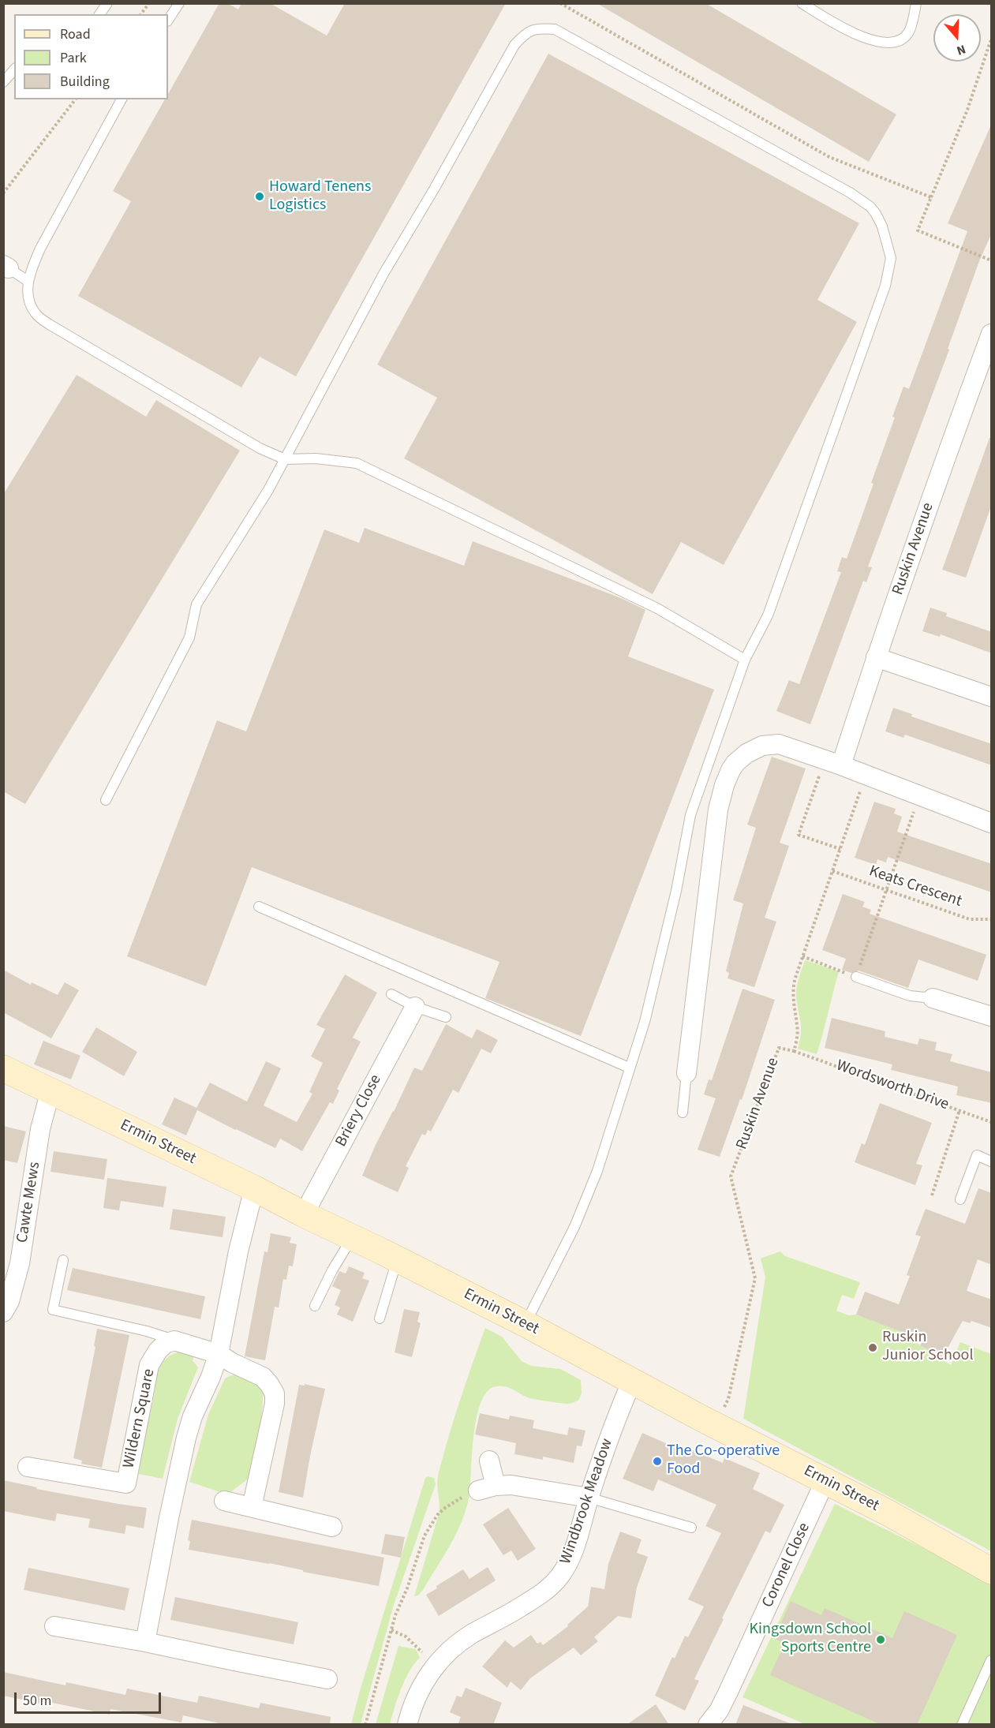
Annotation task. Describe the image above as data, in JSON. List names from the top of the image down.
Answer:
{
  "streets": {
    "main road": ["Ermin Street"],
    "street": [
      "Ruskin Avenue",
      "Briery Close",
      "Cawte Mews",
      "Wildern Square",
      "Windbrook Meadow",
      "Coronel Close"
    ],
    "path": ["Keats Crescent", "Wordsworth Drive"]
  },
  "crossings": [
    ["Ruskin Avenue", "Keats Crescent"],
    ["Ruskin Avenue", "Wordsworth Drive"],
    ["Ruskin Avenue", "Ermin Street"],
    ["Briery Close", "Ermin Street"],
    ["Ermin Street", "Cawte Mews"],
    ["Ermin Street", "Windbrook Meadow"],
    ["Ermin Street", "Coronel Close"]
  ],
  "places": [
    "Howard Tenens Logistics",
    "Ruskin Junior School",
    "The Co-operative Food",
    "Kingsdown School Sports Centre"
  ],
  "legend": ["Road", "Park", "Building"],
  "scale_bar": "50 m",
  "north": "bottom"
}
